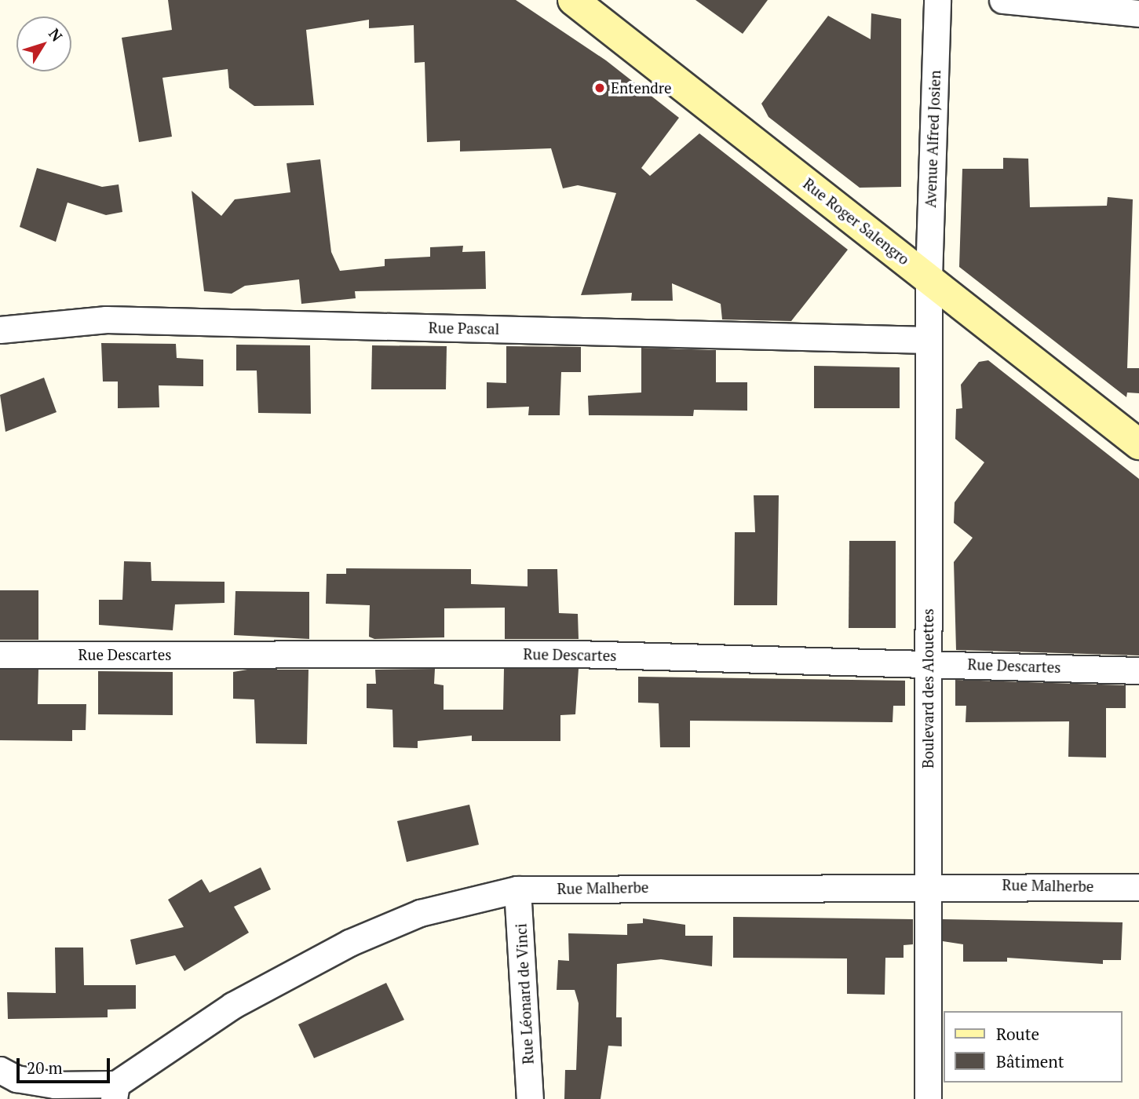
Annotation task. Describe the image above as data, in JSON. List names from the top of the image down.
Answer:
{
  "streets": {
    "street": [
      "Avenue Alfred Josien",
      "Rue Roger Salengro",
      "Rue Pascal",
      "Rue Descartes",
      "Boulevard des Alouettes",
      "Rue Malherbe",
      "Rue Léonard de Vinci"
    ]
  },
  "crossings": [
    ["Avenue Alfred Josien", "Rue Roger Salengro"],
    ["Avenue Alfred Josien", "Boulevard des Alouettes"],
    ["Rue Roger Salengro", "Boulevard des Alouettes"],
    ["Rue Pascal", "Boulevard des Alouettes"],
    ["Rue Descartes", "Boulevard des Alouettes"],
    ["Boulevard des Alouettes", "Rue Malherbe"],
    ["Rue Malherbe", "Rue Léonard de Vinci"]
  ],
  "places": ["Entendre"],
  "legend": ["Route", "Bâtiment"],
  "scale_bar": "20 m",
  "north": "top right"
}
